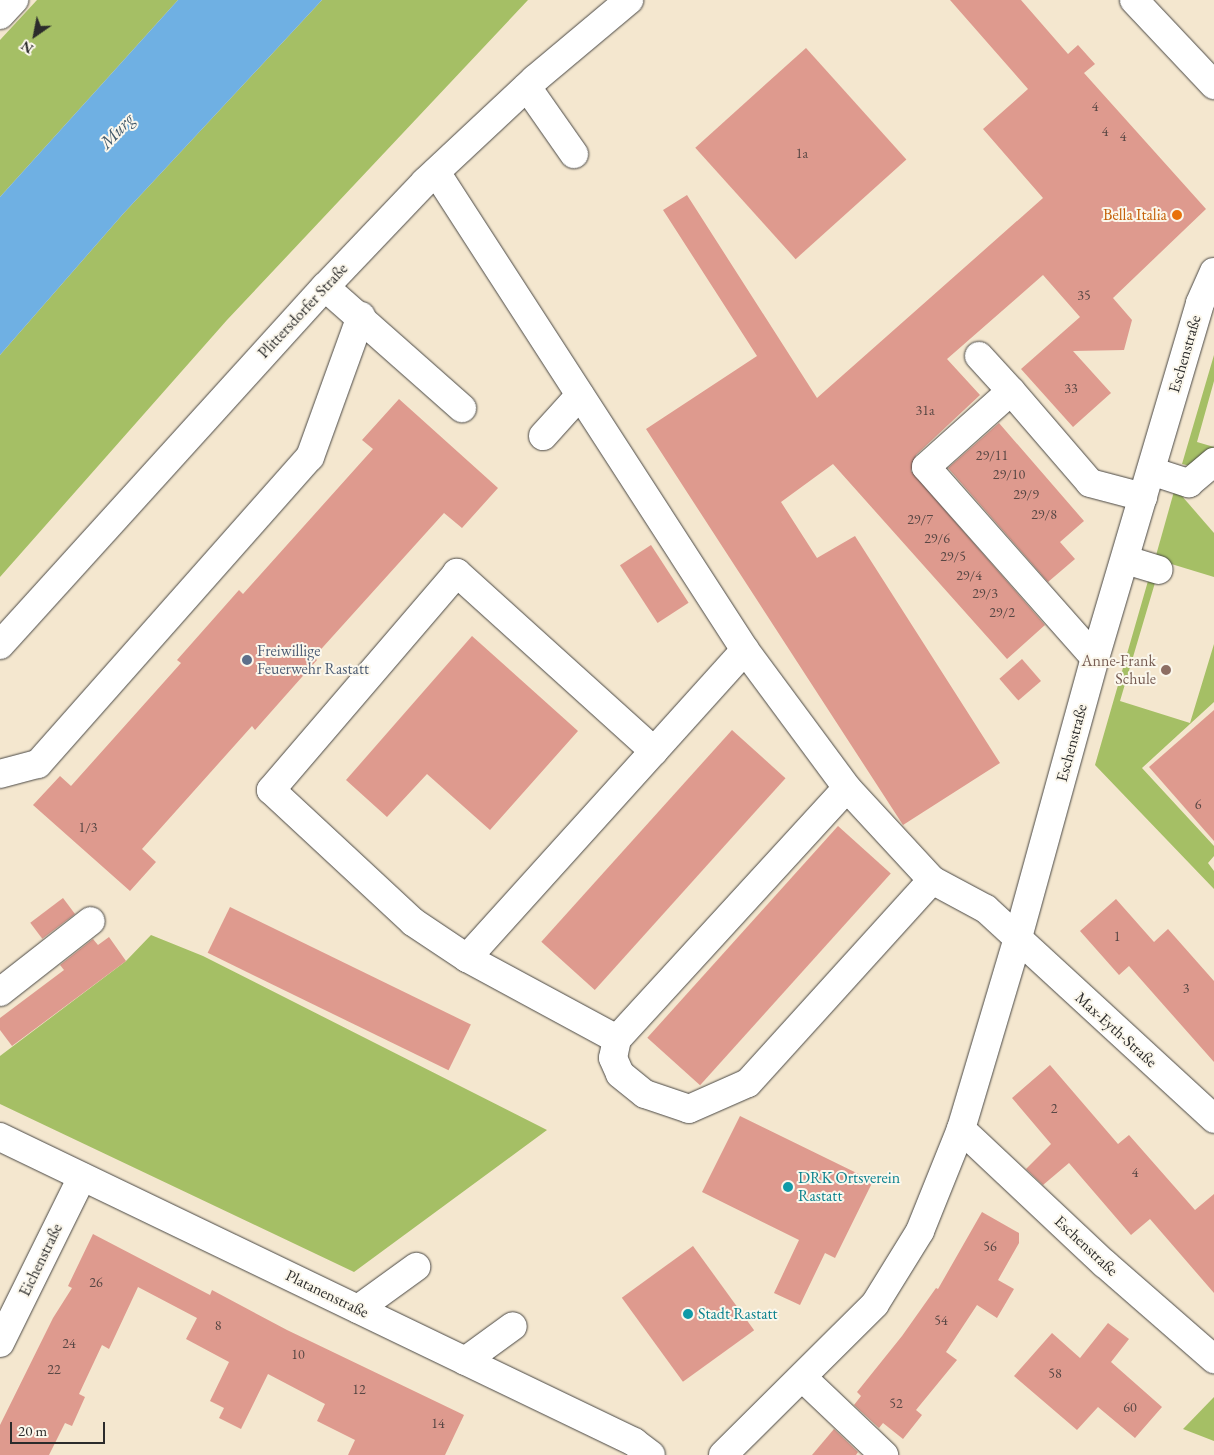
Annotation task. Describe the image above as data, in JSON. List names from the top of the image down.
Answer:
{
  "streets": {
    "street": [
      "Plittersdorfer Straße",
      "Eschenstraße",
      "Max-Eyth-Straße",
      "Eichenstraße",
      "Platanenstraße"
    ]
  },
  "crossings": [
    ["Plittersdorfer Straße", "Max-Eyth-Straße"],
    ["Eschenstraße", "Max-Eyth-Straße"],
    ["Eichenstraße", "Platanenstraße"]
  ],
  "water": ["Murg"],
  "places": [
    "Bella Italia",
    "Freiwillige Feuerwehr Rastatt",
    "Anne-Frank Schule",
    "DRK Ortsverein Rastatt",
    "Stadt Rastatt"
  ],
  "house_numbers": [
    "4",
    "4",
    "4",
    "1a",
    "35",
    "33",
    "31a",
    "29/11",
    "29/10",
    "29/9",
    "29/8",
    "29/7",
    "29/6",
    "29/5",
    "29/4",
    "29/3",
    "29/2",
    "6",
    "1/3",
    "1",
    "3",
    "2",
    "4",
    "56",
    "26",
    "54",
    "8",
    "24",
    "10",
    "22",
    "58",
    "12",
    "52",
    "60",
    "14"
  ],
  "scale_bar": "20 m",
  "north": "bottom left"
}
